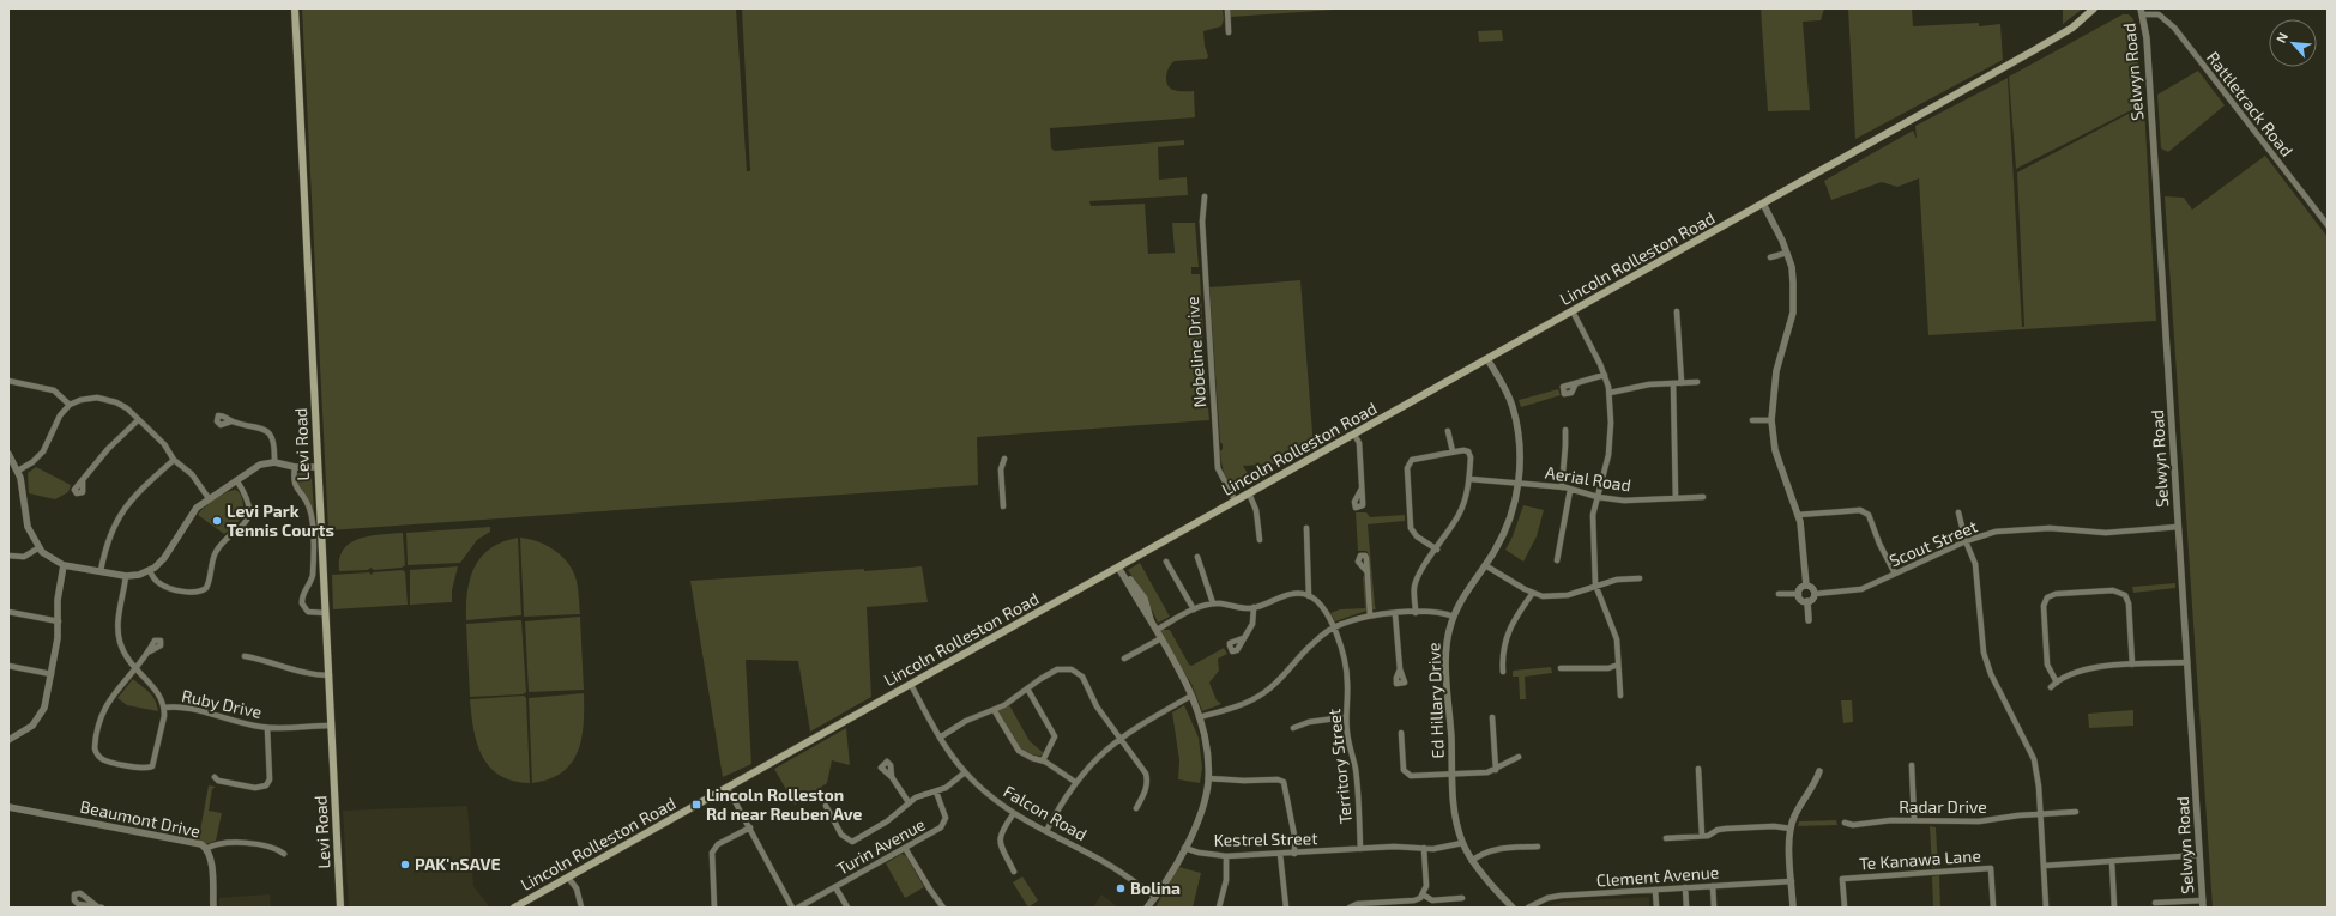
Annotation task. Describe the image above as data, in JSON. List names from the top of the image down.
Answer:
{
  "streets": {
    "main road": ["Lincoln Rolleston Road", "Levi Road"],
    "street": [
      "Selwyn Road",
      "Rattletrack Road",
      "Nobeline Drive",
      "Aerial Road",
      "Scout Street",
      "Ed Hillary Drive",
      "Ruby Drive",
      "Territory Street",
      "Radar Drive",
      "Falcon Road",
      "Beaumont Drive",
      "Kestrel Street",
      "Turin Avenue",
      "Te Kanawa Lane",
      "Clement Avenue"
    ]
  },
  "crossings": [
    ["Selwyn Road", "Rattletrack Road"],
    ["Selwyn Road", "Scout Street"],
    ["Lincoln Rolleston Road", "Nobeline Drive"],
    ["Lincoln Rolleston Road", "Ed Hillary Drive"],
    ["Lincoln Rolleston Road", "Falcon Road"],
    ["Levi Road", "Ruby Drive"],
    ["Aerial Road", "Ed Hillary Drive"],
    ["Ed Hillary Drive", "Kestrel Street"],
    ["Territory Street", "Kestrel Street"]
  ],
  "places": {
    "other": ["Levi Park Tennis Courts", "PAK'nSAVE", "Bolina"],
    "transit": ["Lincoln Rolleston Rd near Reuben Ave"]
  },
  "north": "top left"
}
